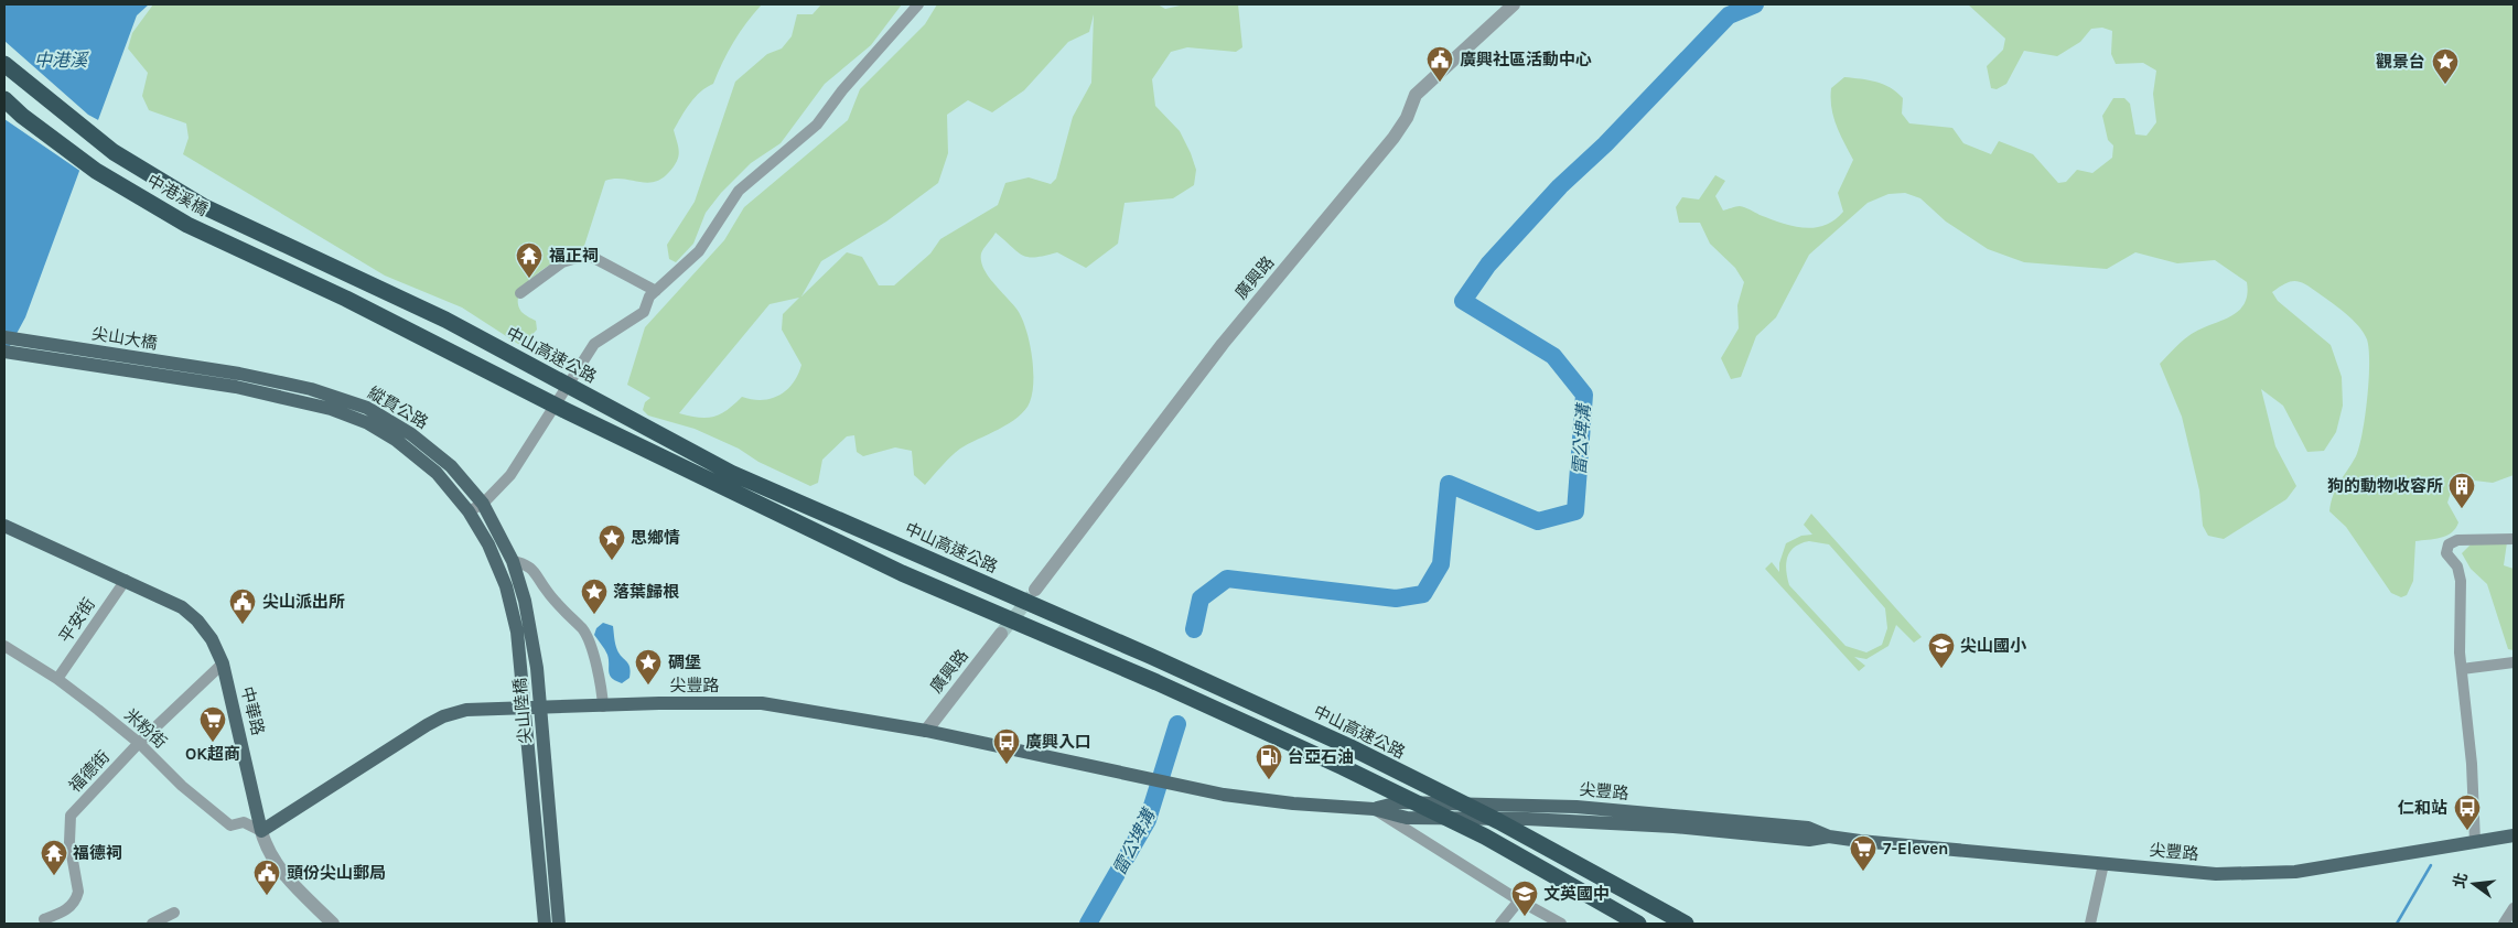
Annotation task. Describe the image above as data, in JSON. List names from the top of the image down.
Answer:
{
  "streets": {
    "highway": ["中港溪橋", "中山高速公路"],
    "main road": [
      "尖山大橋",
      "縱貫公路",
      "尖豐路",
      "中華路",
      "尖山陸橋"
    ],
    "street": [
      "廣興路",
      "平安街",
      "米粉街",
      "福德街"
    ]
  },
  "crossings": [
    ["中港溪橋", "中山高速公路"],
    ["廣興路", "尖豐路"],
    ["尖山大橋", "縱貫公路"],
    ["縱貫公路", "尖山陸橋"],
    ["平安街", "中華路"],
    ["平安街", "米粉街"],
    ["尖豐路", "中華路"],
    ["尖豐路", "米粉街"],
    ["中華路", "米粉街"],
    ["中華路", "福德街"],
    ["米粉街", "福德街"]
  ],
  "water": ["中港溪", "雷公埤溝"],
  "places": {
    "public building": ["廣興社區活動中心", "尖山派出所", "頭份尖山郵局"],
    "place": [
      "觀景台",
      "思鄉情",
      "落葉歸根",
      "碉堡"
    ],
    "temple": ["福正祠", "福德祠"],
    "building": ["狗的動物收容所"],
    "school or university": ["尖山國小", "文英國中"],
    "supermarket": ["OK超商", "7-Eleven"],
    "bus stop": ["廣興入口", "仁和站"],
    "fuel station": ["台亞石油"]
  },
  "north": "left"
}
